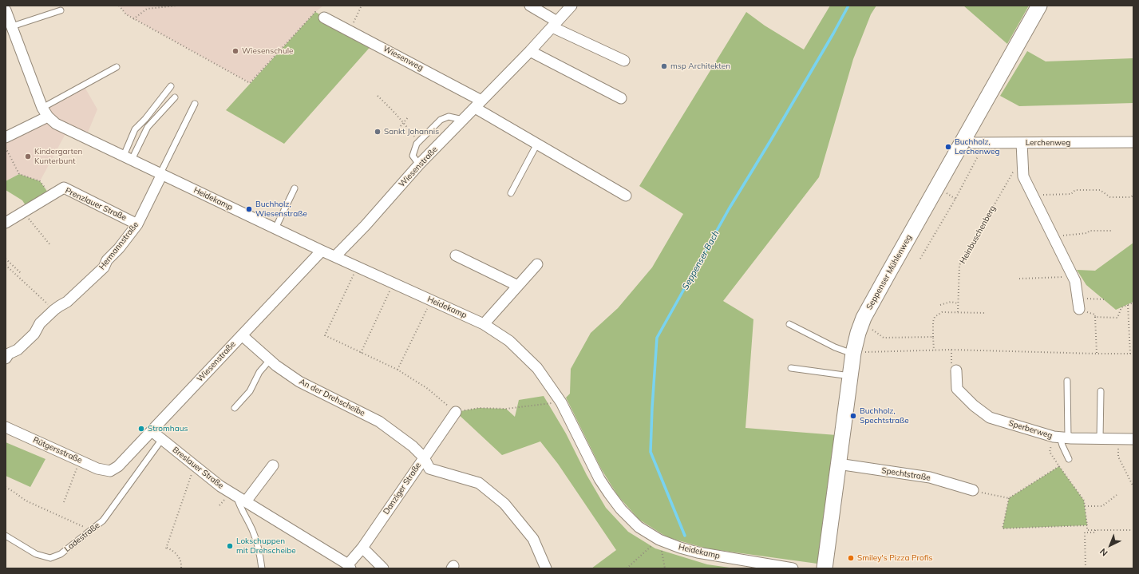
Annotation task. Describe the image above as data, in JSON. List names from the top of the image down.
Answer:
{
  "streets": {
    "street": [
      "Wiesenweg",
      "Lerchenweg",
      "Wiesenstraße",
      "Heidekamp",
      "Prenzlauer Straße",
      "Hermannstraße",
      "Seppenser Mühlenweg",
      "An der Drehscheibe",
      "Sperberweg",
      "Rütgersstraße",
      "Breslauer Straße",
      "Spechtstraße",
      "Danziger Straße"
    ],
    "lane": ["Ladestraße"],
    "path": ["Heinbuschenberg"]
  },
  "crossings": [
    ["Wiesenweg", "Wiesenstraße"],
    ["Lerchenweg", "Seppenser Mühlenweg"],
    ["Wiesenstraße", "Heidekamp"],
    ["Wiesenstraße", "An der Drehscheibe"],
    ["Wiesenstraße", "Rütgersstraße"],
    ["Wiesenstraße", "Breslauer Straße"],
    ["Heidekamp", "Hermannstraße"],
    ["Prenzlauer Straße", "Hermannstraße"],
    ["Seppenser Mühlenweg", "Spechtstraße"],
    ["An der Drehscheibe", "Danziger Straße"],
    ["Breslauer Straße", "Danziger Straße"],
    ["Breslauer Straße", "Ladestraße"]
  ],
  "water": ["Seppenser Bach"],
  "places": [
    "Wiesenschule",
    "msp Architekten",
    "Sankt Johannis",
    "Buchholz, Lerchenweg",
    "Kindergarten Kunterbunt",
    "Buchholz, Wiesenstraße",
    "Buchholz, Spechtstraße",
    "Stromhaus",
    "Lokschuppen mit Drehscheibe",
    "Smiley's Pizza Profis"
  ],
  "north": "bottom left"
}
